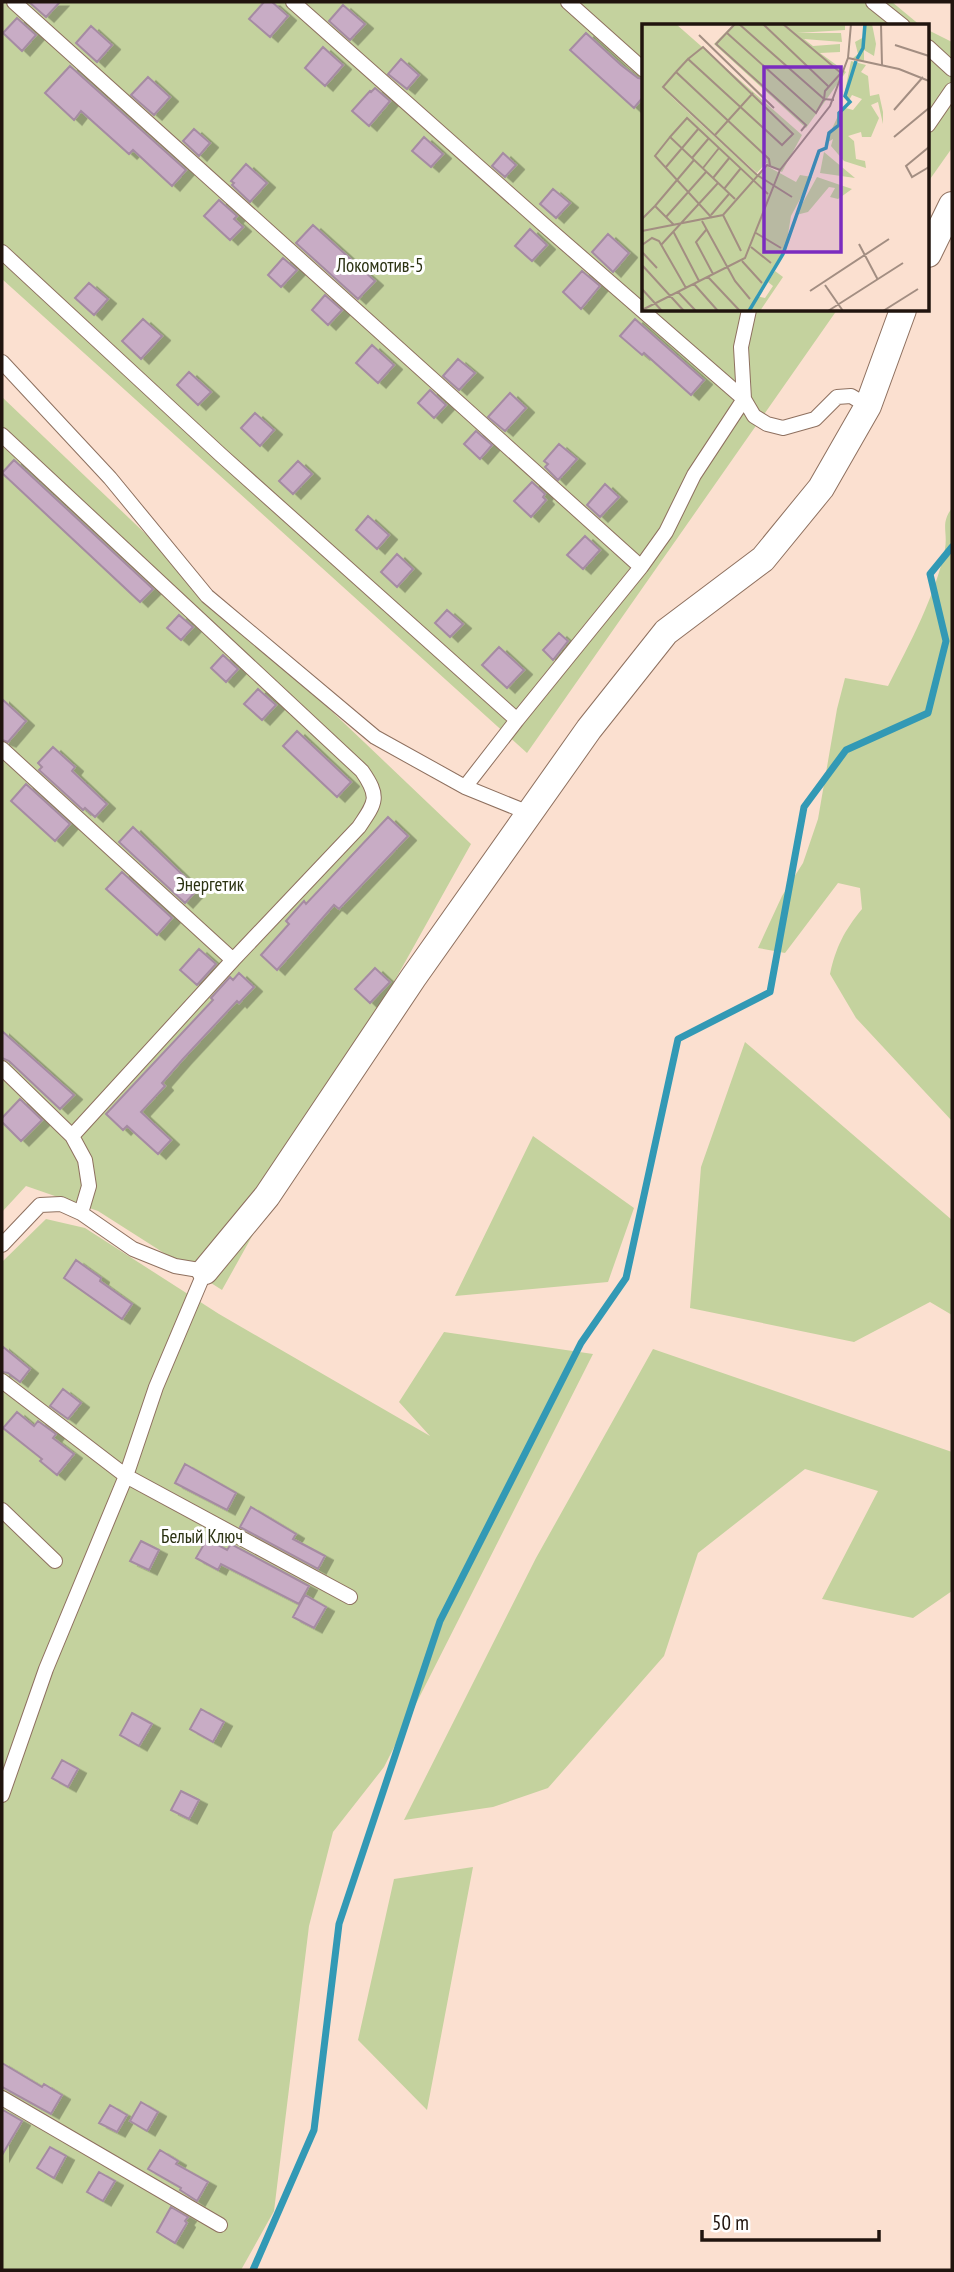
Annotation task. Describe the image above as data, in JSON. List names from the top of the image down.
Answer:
{
  "parks": ["Локомотив-5", "Энергетик", "Белый Ключ"],
  "scale_bar": "50 m"
}
